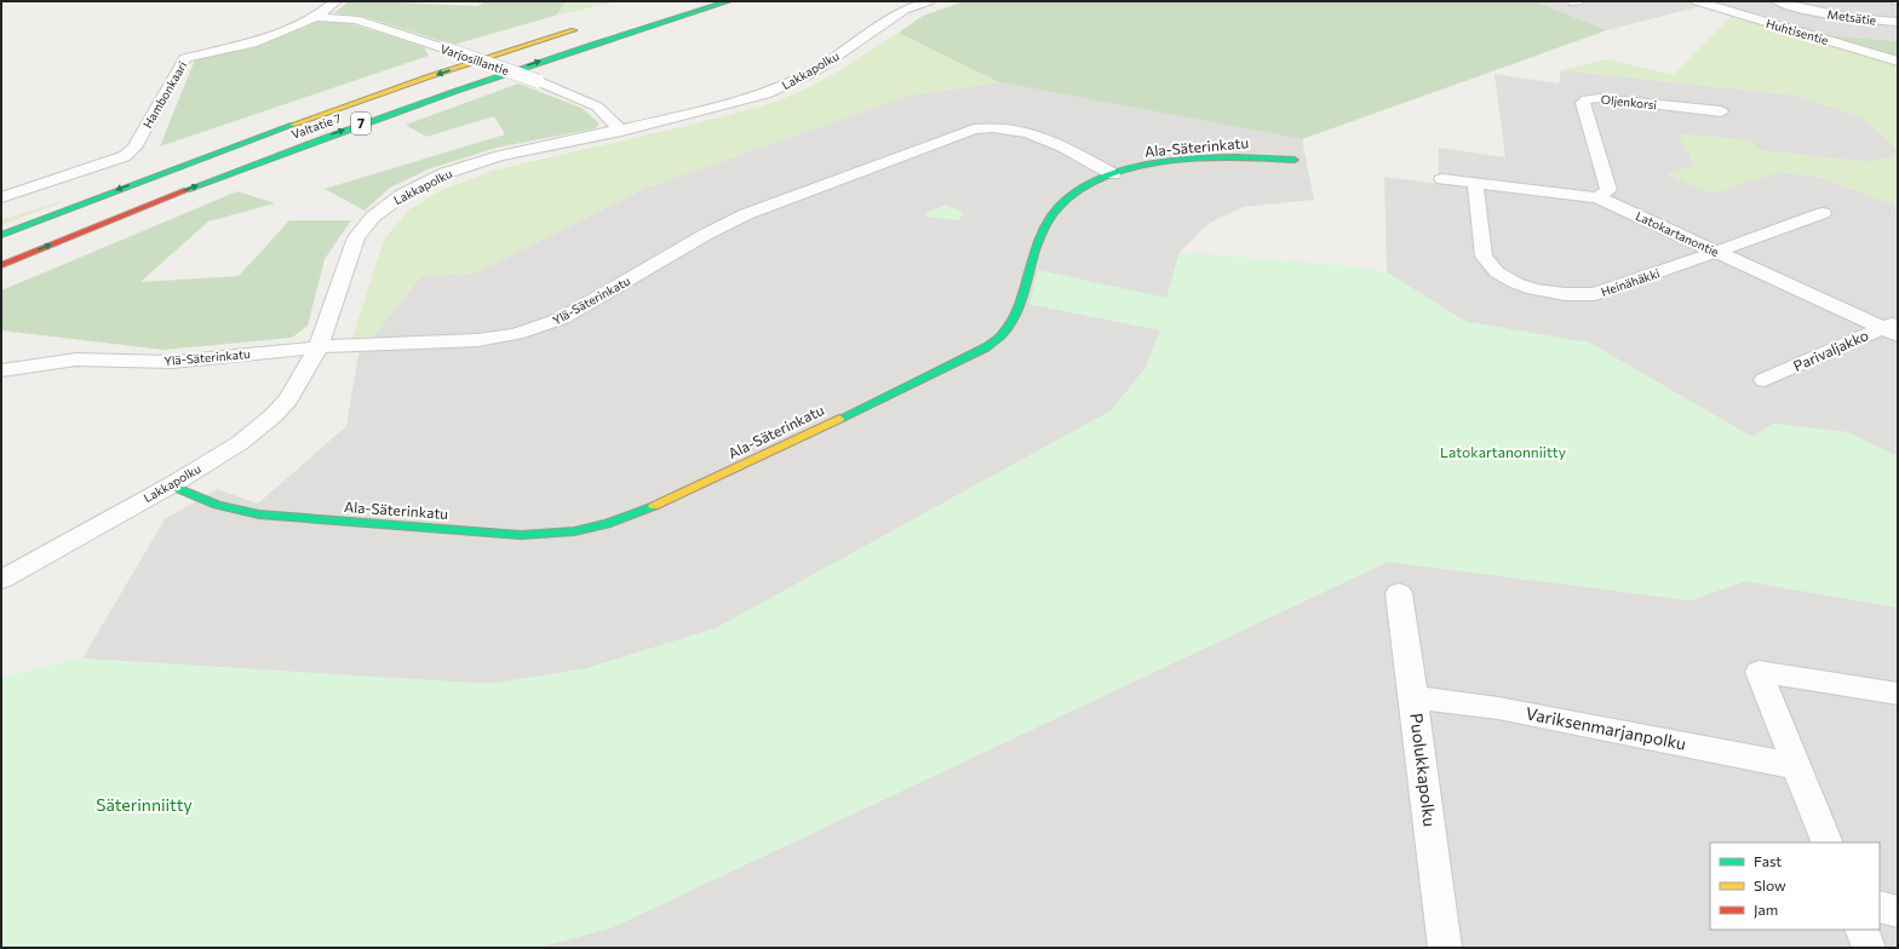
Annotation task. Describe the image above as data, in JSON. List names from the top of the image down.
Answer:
{
  "streets": {
    "main road": ["7", "Valtatie 7", "Ala-Säterinkatu"],
    "street": [
      "Metsätie",
      "Huhtisentie",
      "Varjosillantie",
      "Lakkapolku",
      "Hambonkaari",
      "Oljenkorsi",
      "Latokartanontie",
      "Heinähäkki",
      "Ylä-Säterinkatu",
      "Parivaljakko",
      "Variksenmarjanpolku",
      "Puolukkapolku"
    ]
  },
  "crossings": [
    ["Varjosillantie", "Lakkapolku"],
    ["Varjosillantie", "Hambonkaari"],
    ["Lakkapolku", "Ala-Säterinkatu"],
    ["Lakkapolku", "Ylä-Säterinkatu"],
    ["Oljenkorsi", "Latokartanontie"],
    ["Ala-Säterinkatu", "Ylä-Säterinkatu"],
    ["Latokartanontie", "Heinähäkki"],
    ["Latokartanontie", "Parivaljakko"],
    ["Variksenmarjanpolku", "Puolukkapolku"]
  ],
  "parks": ["Latokartanonniitty", "Säterinniitty"],
  "legend": ["Fast", "Slow", "Jam"]
}
